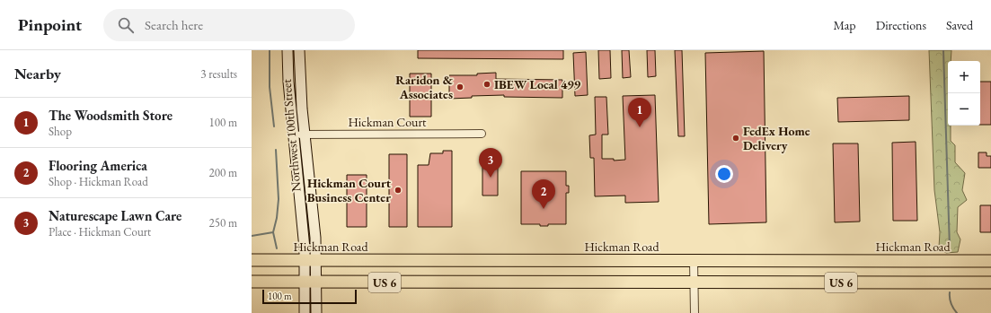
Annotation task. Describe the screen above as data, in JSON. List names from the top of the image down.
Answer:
{
  "streets": {
    "main road": ["Northwest 100th Street", "Hickman Road", "US 6"],
    "street": ["Hickman Court"]
  },
  "crossings": [
    ["Hickman Court", "Northwest 100th Street"],
    ["Northwest 100th Street", "Hickman Road"]
  ],
  "places": [
    "IBEW Local 499",
    "Raridon & Associates",
    "FedEx Home Delivery",
    "Hickman Court Business Center"
  ],
  "scale_bar": "100 m",
  "page": {
    "header": "Pinpoint",
    "search": "Search here",
    "nav": ["Map", "Directions", "Saved"],
    "heading": ["Nearby", "3 results"],
    "map_buttons": ["+", "−"],
    "list": [
      {
        "mark": "1",
        "name": "The Woodsmith Store",
        "note": "Shop",
        "value": "100 m"
      },
      {
        "mark": "2",
        "name": "Flooring America",
        "note": "Shop · Hickman Road",
        "value": "200 m"
      },
      {
        "mark": "3",
        "name": "Naturescape Lawn Care",
        "note": "Place · Hickman Court",
        "value": "250 m"
      }
    ],
    "pins": ["1", "3", "2"],
    "scale": "100 m"
  }
}
